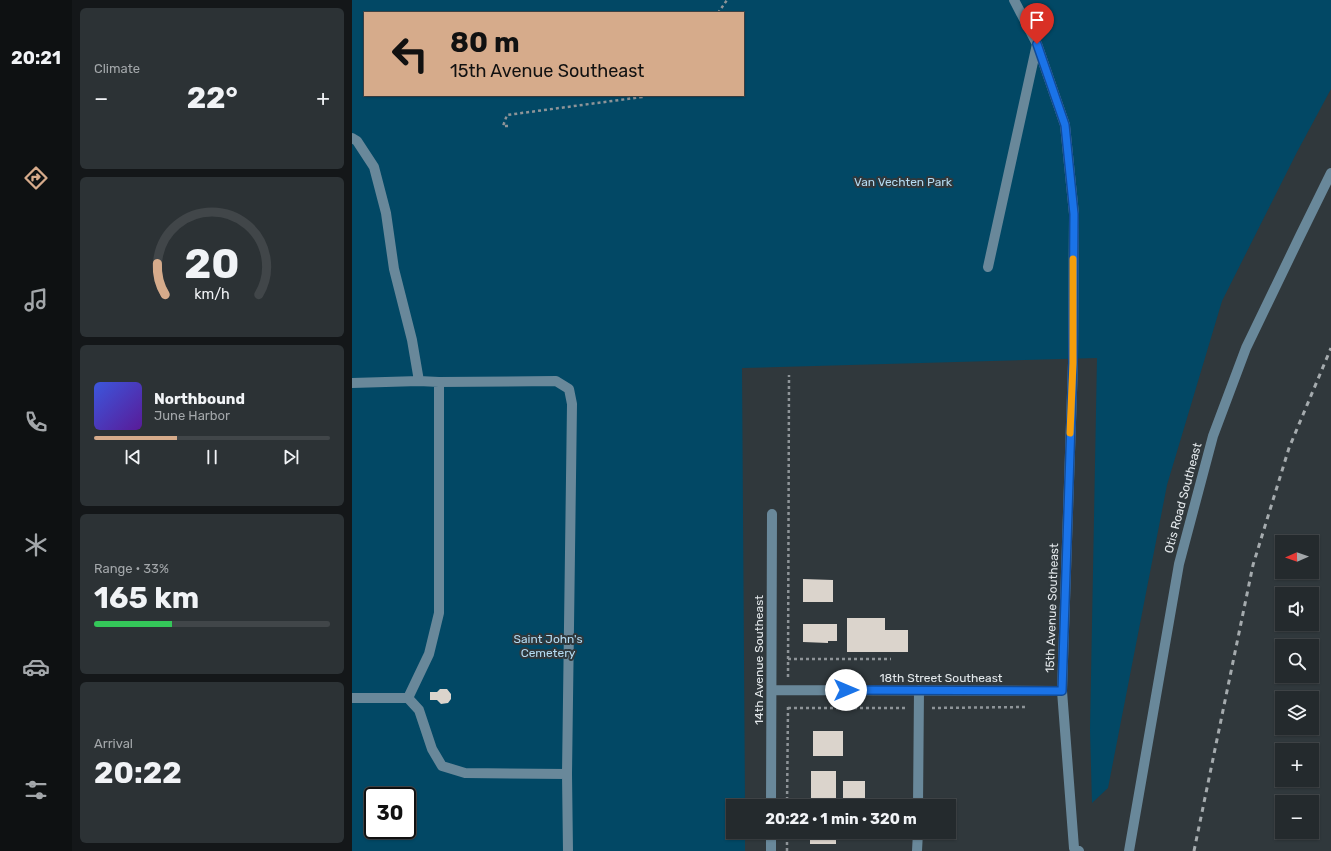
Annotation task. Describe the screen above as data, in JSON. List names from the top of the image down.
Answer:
{
  "streets": {
    "street": [
      "Otis Road Southeast",
      "15th Avenue Southeast",
      "14th Avenue Southeast",
      "18th Street Southeast"
    ]
  },
  "crossings": [
    ["15th Avenue Southeast", "18th Street Southeast"],
    ["14th Avenue Southeast", "18th Street Southeast"]
  ],
  "parks": ["Van Vechten Park", "Saint John's Cemetery"],
  "north": "left",
  "page": {
    "tabs": "20:21",
    "tile": [
      "Climate",
      ["Range · 33%", "165 km"],
      ["Arrival", "20:22"]
    ],
    "turn": ["80 m", "15th Avenue Southeast"],
    "heat": ["−", "22°", "+"],
    "song": ["Northbound", "June Harbor"],
    "map_buttons": ["+", "−"],
    "limit": "30",
    "trip": "20:22 · 1 min · 320 m",
    "gauge": ["20", "km/h"]
  }
}
